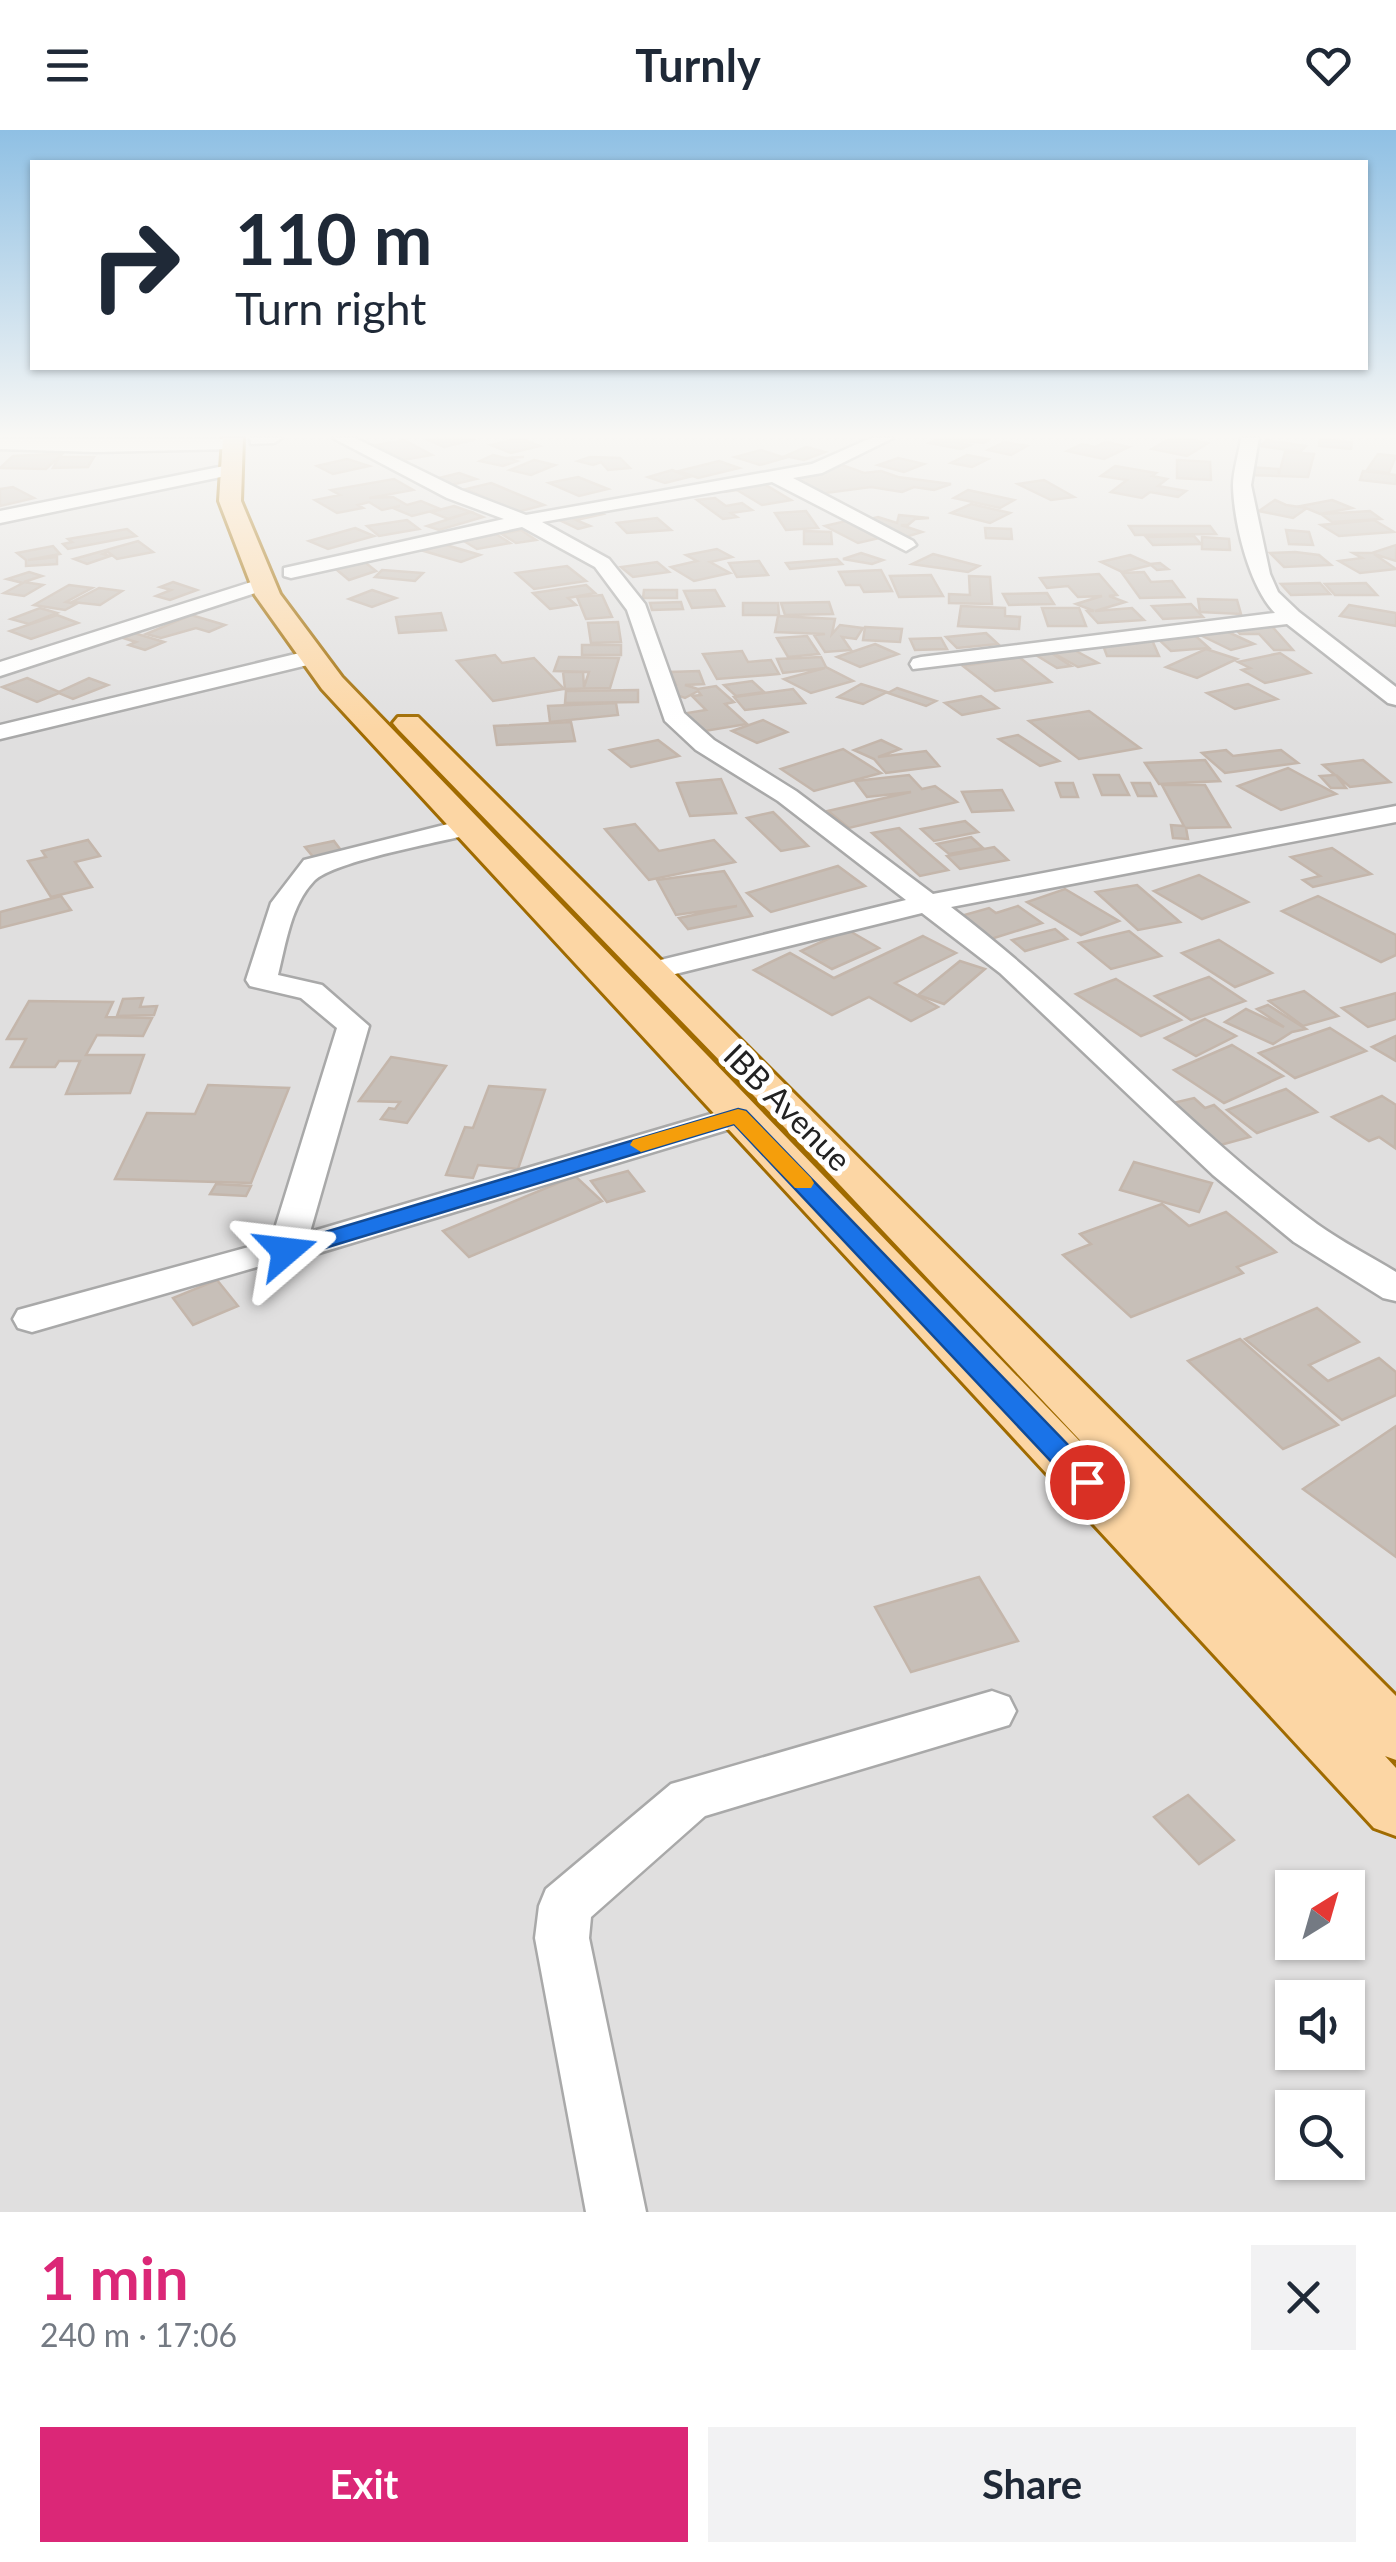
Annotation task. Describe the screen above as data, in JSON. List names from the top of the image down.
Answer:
{
  "streets": {
    "main road": ["IBB Avenue"]
  },
  "north": "top right",
  "page": {
    "header": "Turnly",
    "turn": ["110 m", "Turn right"],
    "heading": ["1 min", "240 m · 17:06"],
    "buttons": ["Exit", "Share"]
  }
}
